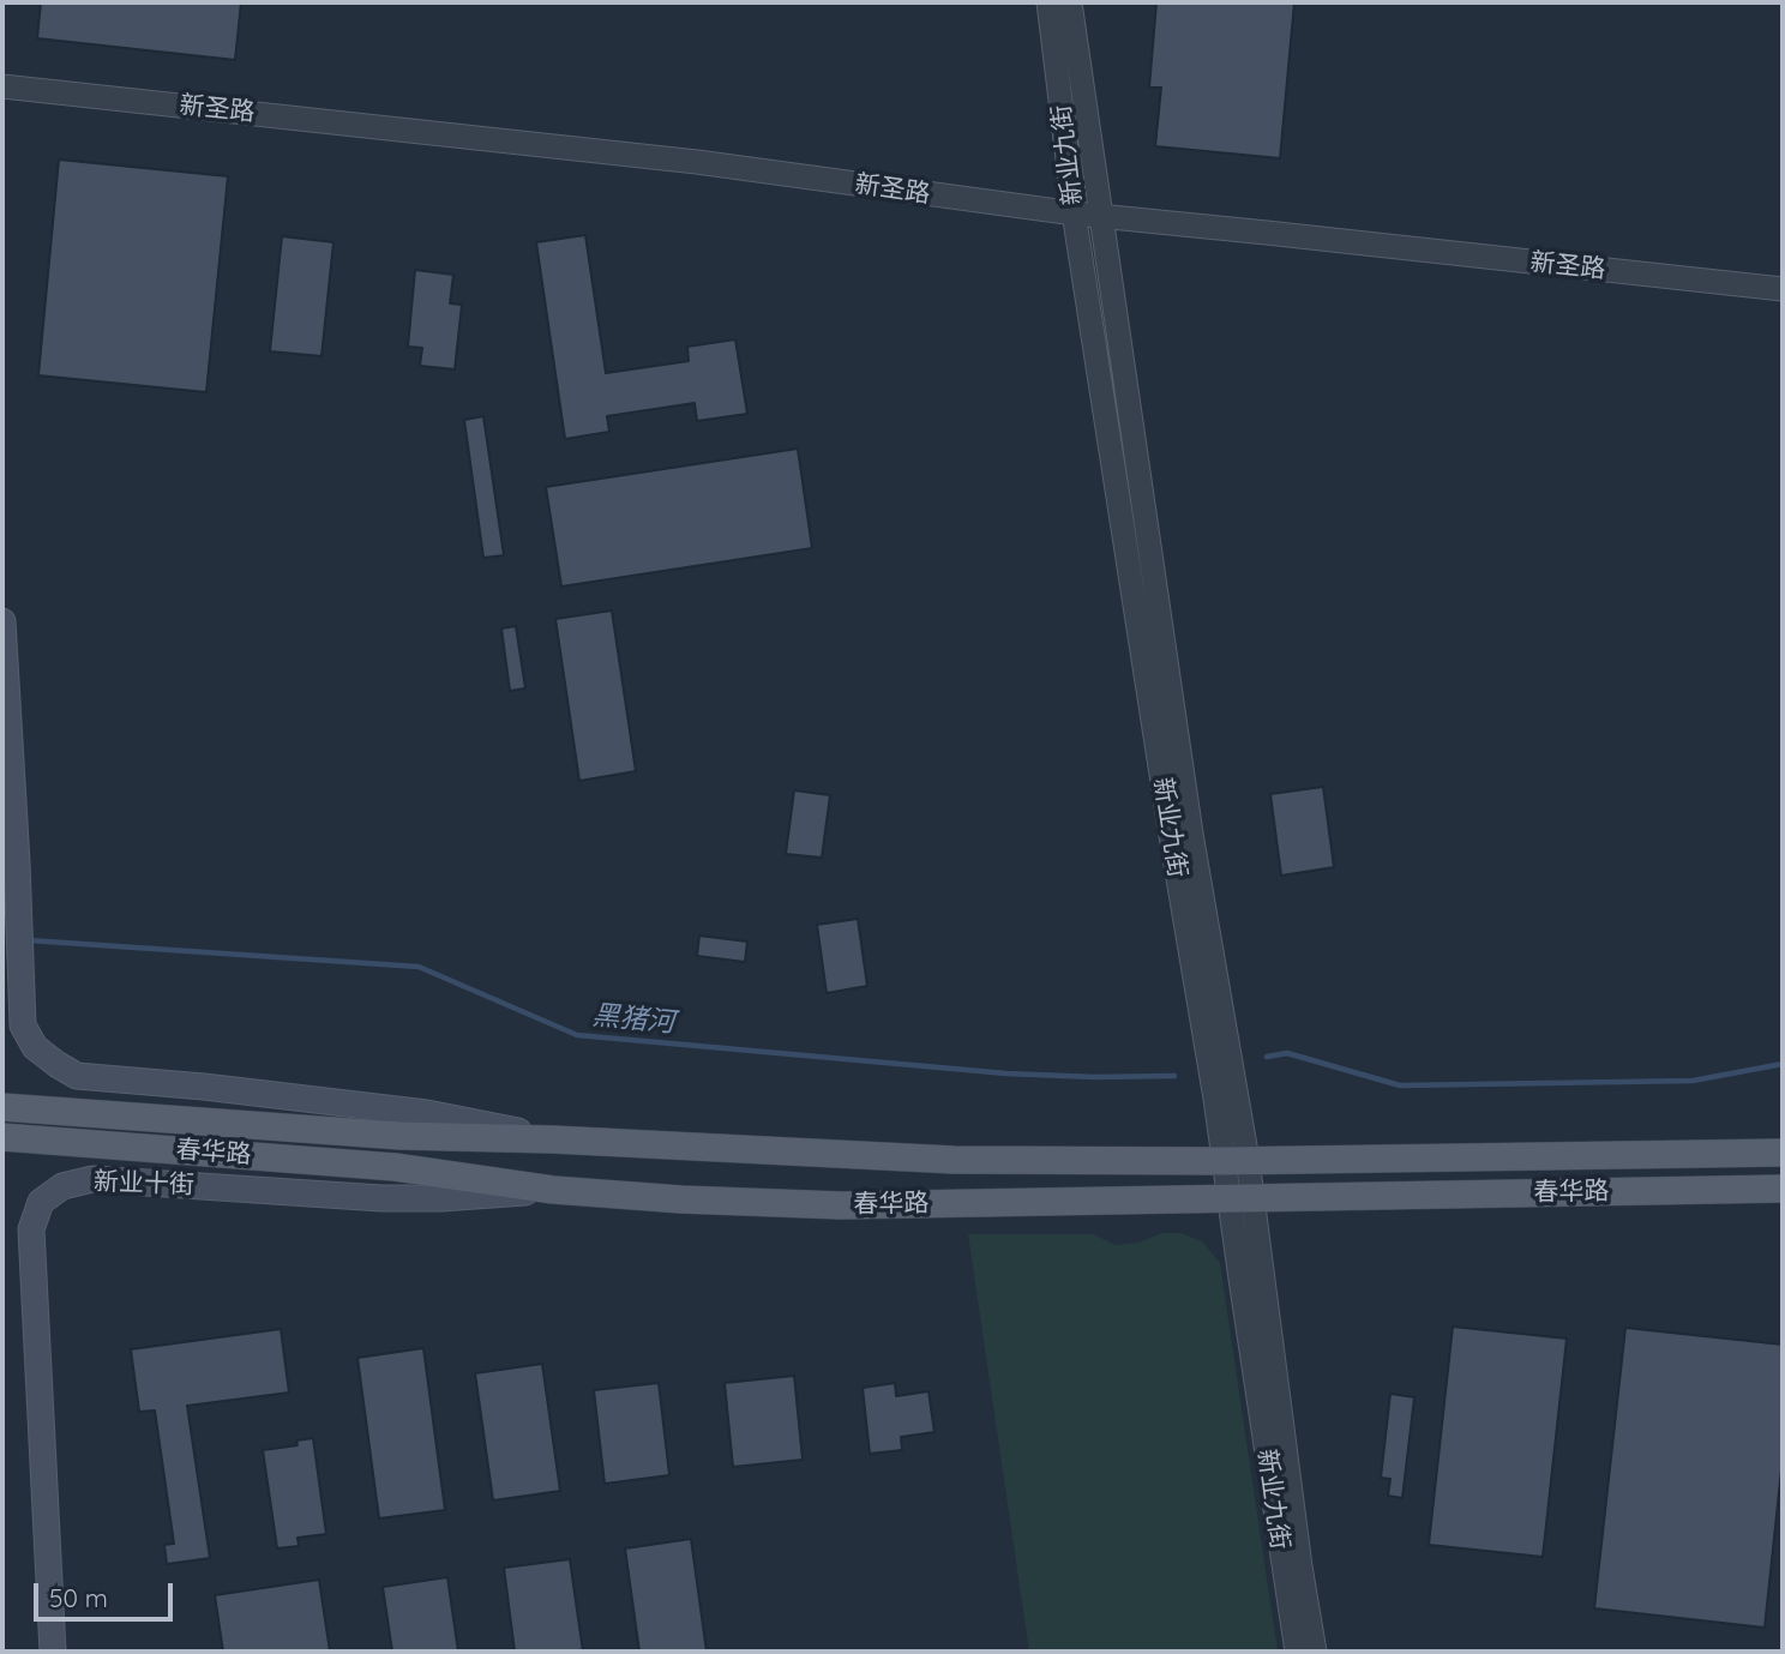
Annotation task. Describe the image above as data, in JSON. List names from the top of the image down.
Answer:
{
  "streets": {
    "main road": ["春华路", "新业十街"],
    "street": ["新圣路", "新业九街"]
  },
  "crossings": [
    ["新圣路", "新业九街"],
    ["新业九街", "春华路"],
    ["春华路", "新业十街"]
  ],
  "water": ["黑猪河"],
  "scale_bar": "50 m"
}
